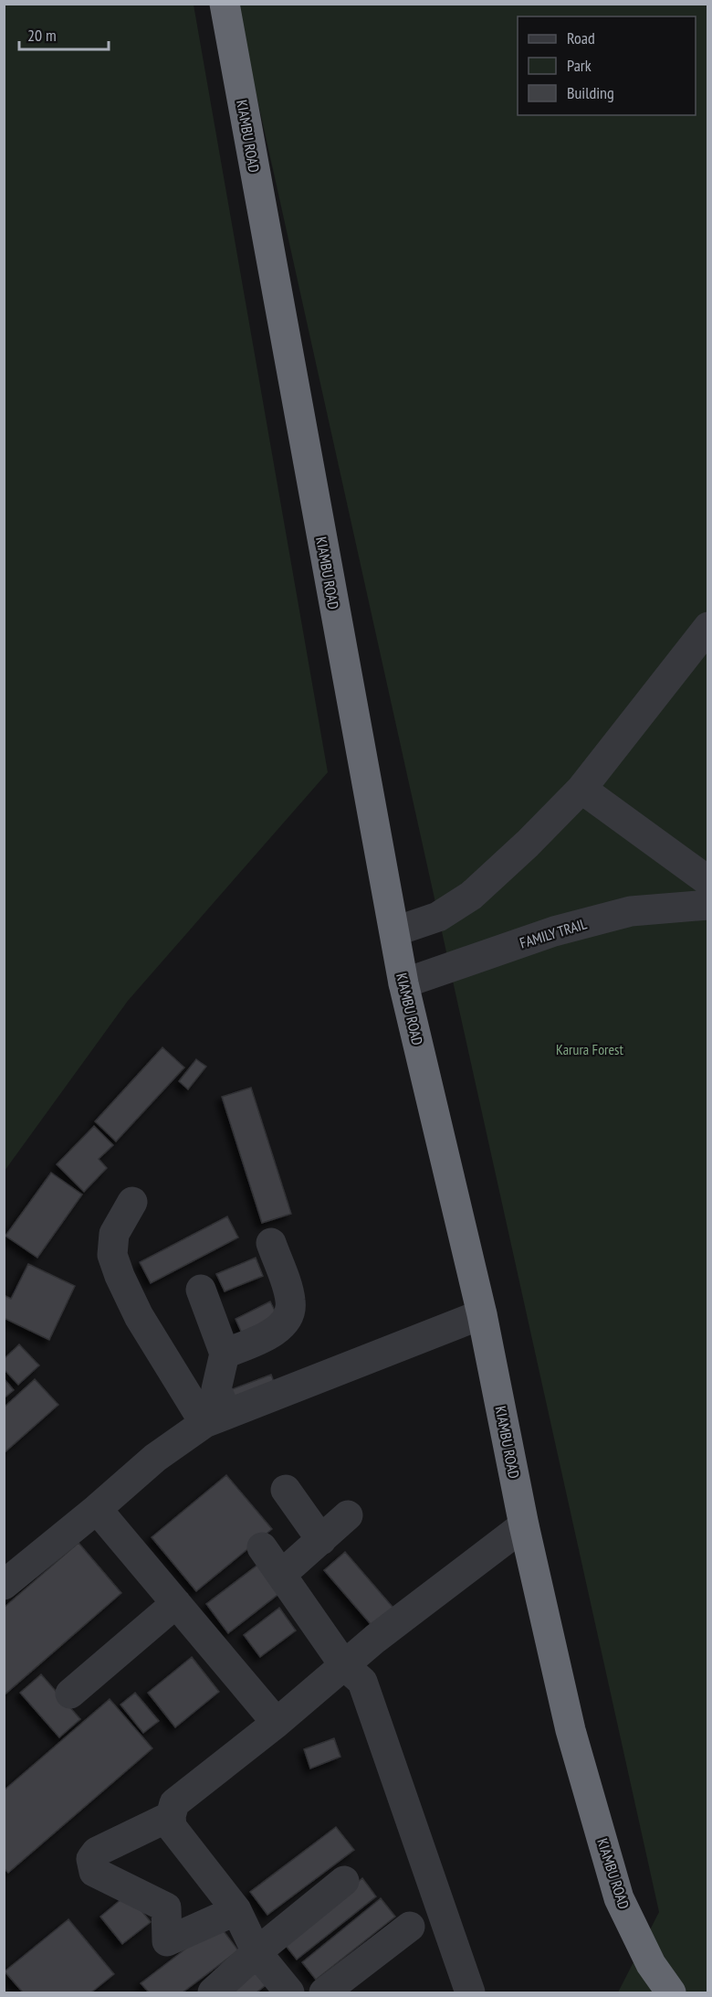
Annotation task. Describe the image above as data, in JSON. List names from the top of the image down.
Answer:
{
  "streets": {
    "highway": ["KIAMBU ROAD"],
    "street": ["FAMILY TRAIL"]
  },
  "crossings": [
    ["KIAMBU ROAD", "FAMILY TRAIL"]
  ],
  "parks": ["Karura Forest"],
  "legend": ["Road", "Park", "Building"],
  "scale_bar": "20 m"
}
